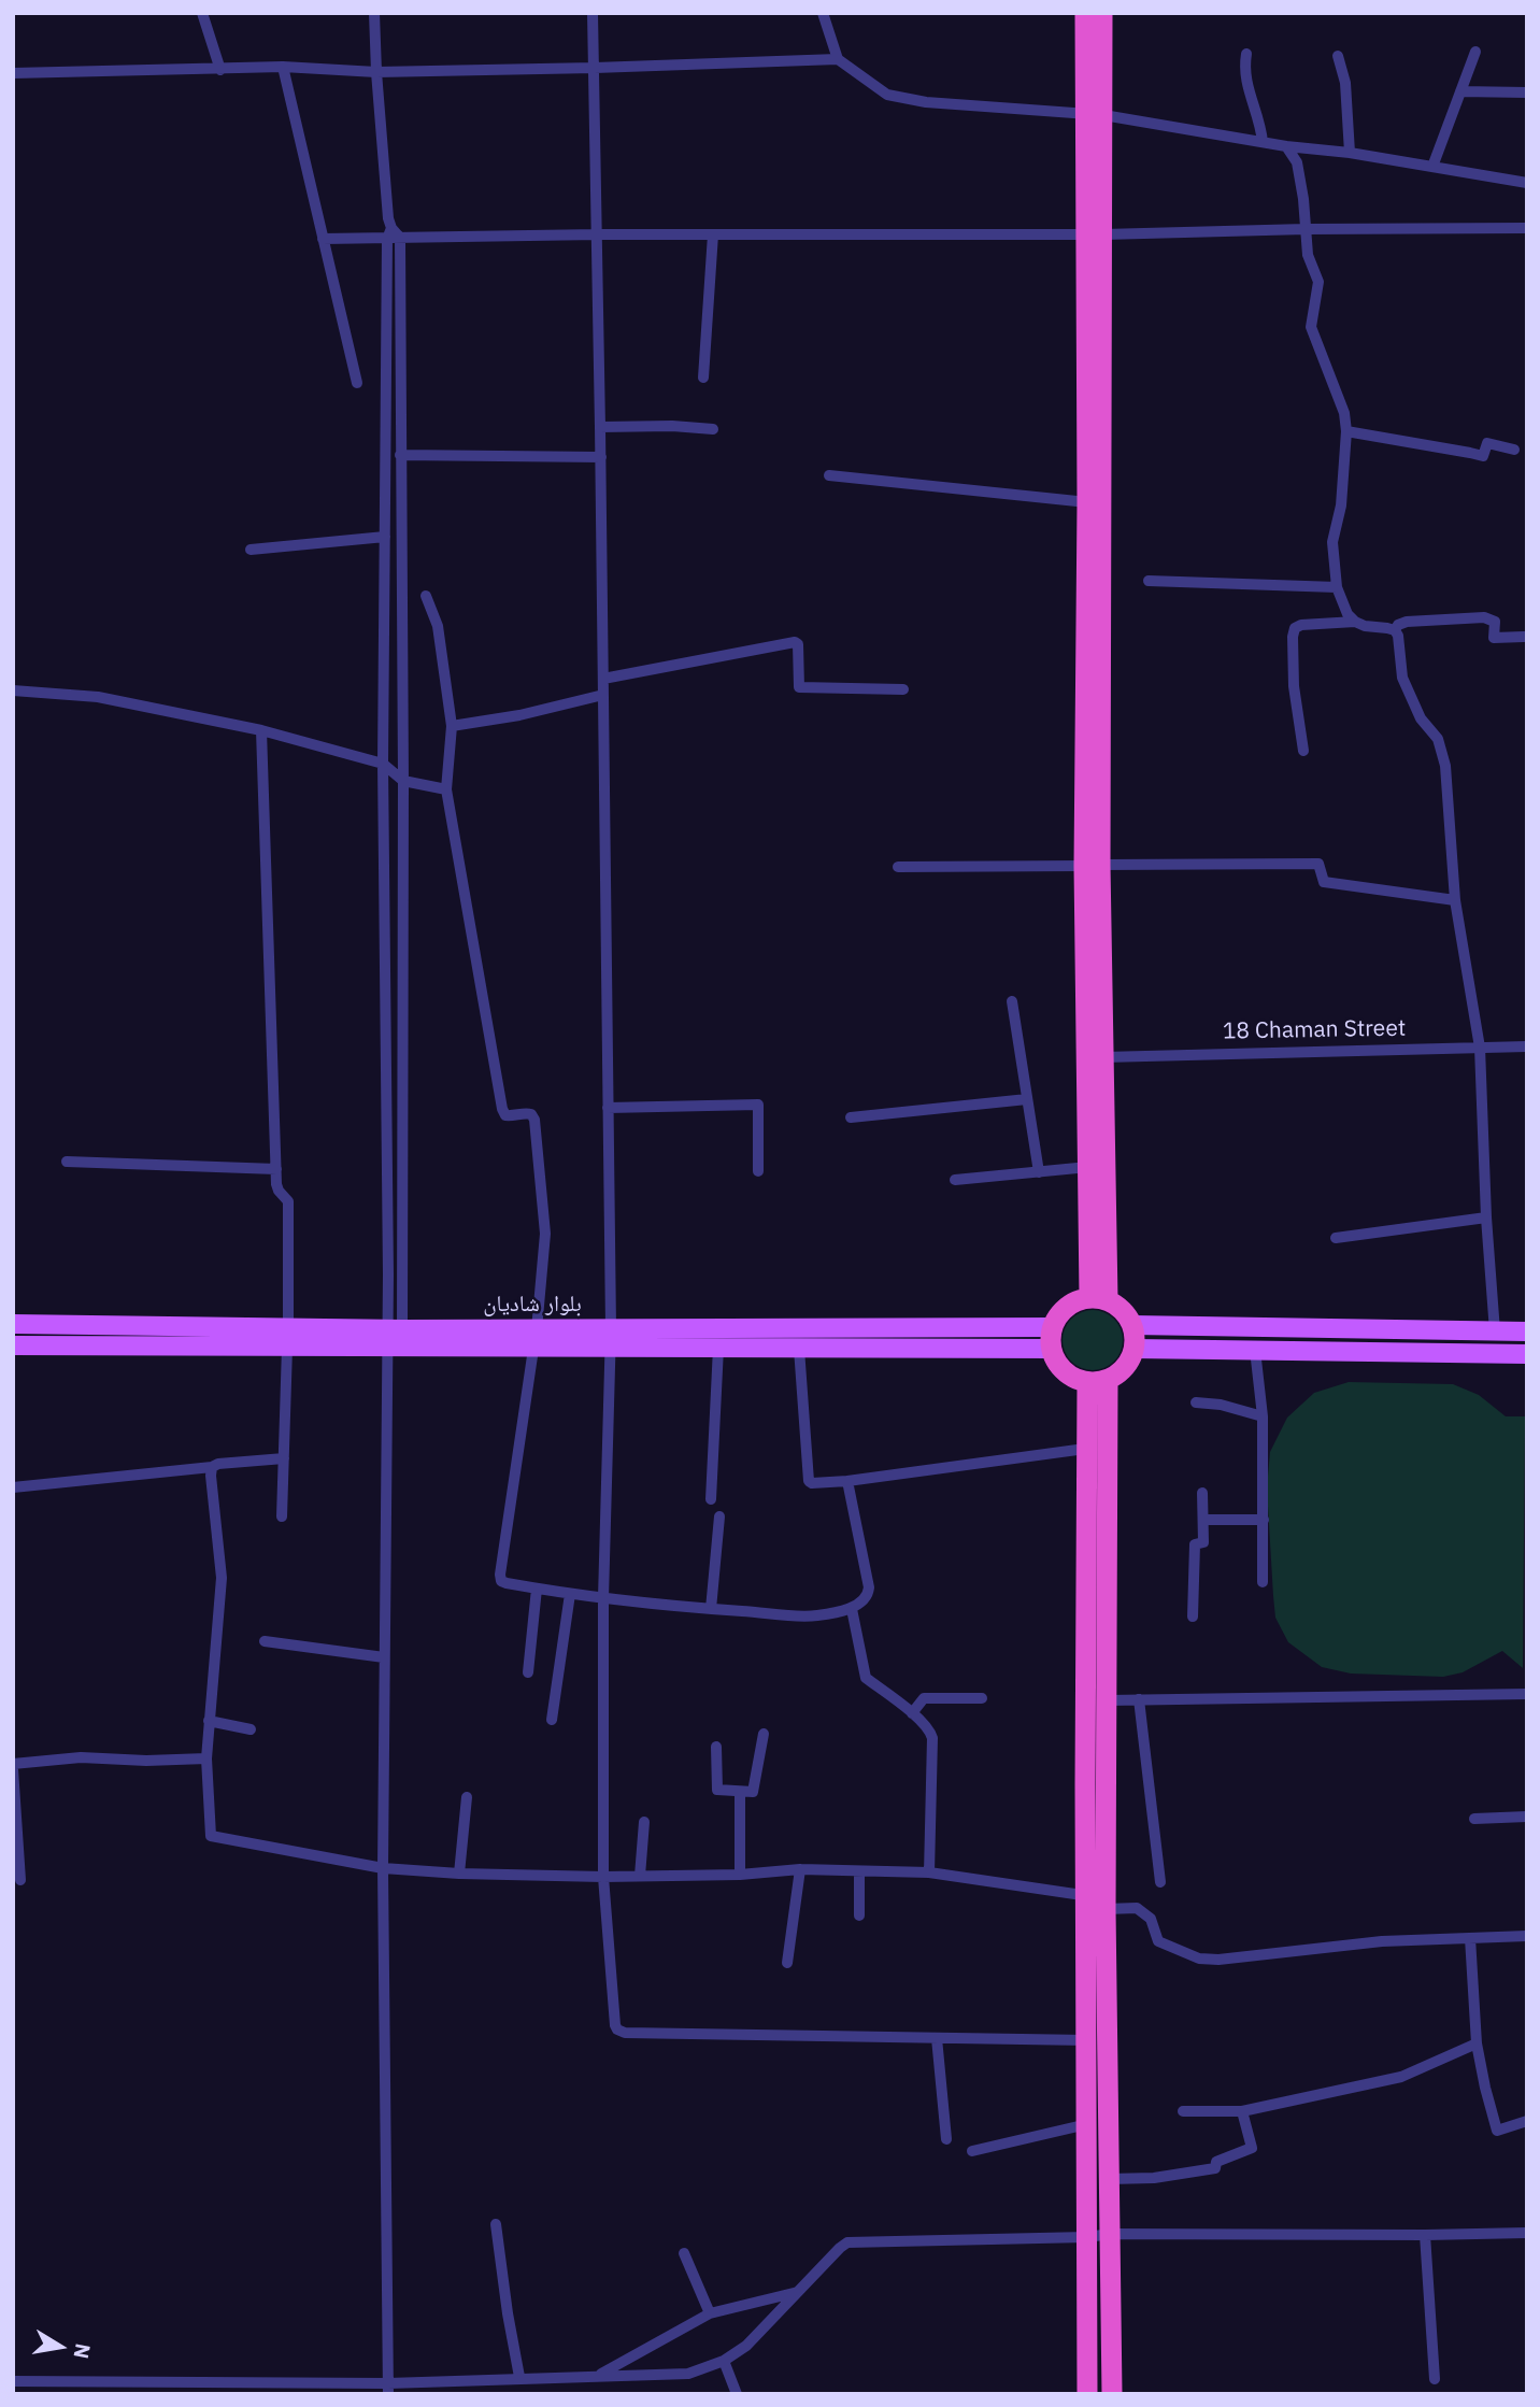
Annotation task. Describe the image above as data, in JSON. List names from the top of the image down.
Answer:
{
  "streets": {
    "main road": ["بلوار شادیان"],
    "street": ["18 Chaman Street"]
  },
  "north": "right"
}
